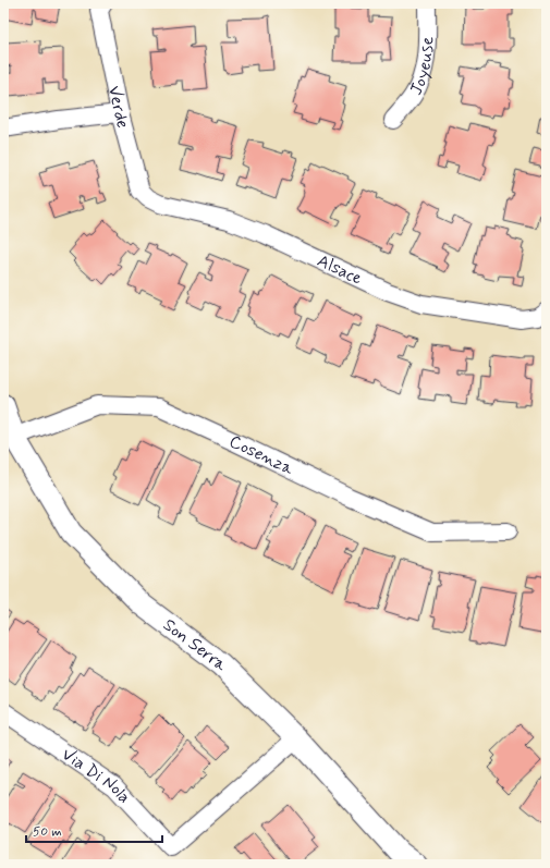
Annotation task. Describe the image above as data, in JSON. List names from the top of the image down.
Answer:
{
  "streets": {
    "street": [
      "Joyeuse",
      "Verde",
      "Alsace",
      "Cosenza",
      "Son Serra",
      "Via Di Nola"
    ]
  },
  "crossings": [
    ["Verde", "Alsace"],
    ["Cosenza", "Son Serra"],
    ["Son Serra", "Via Di Nola"]
  ],
  "scale_bar": "50 m"
}
